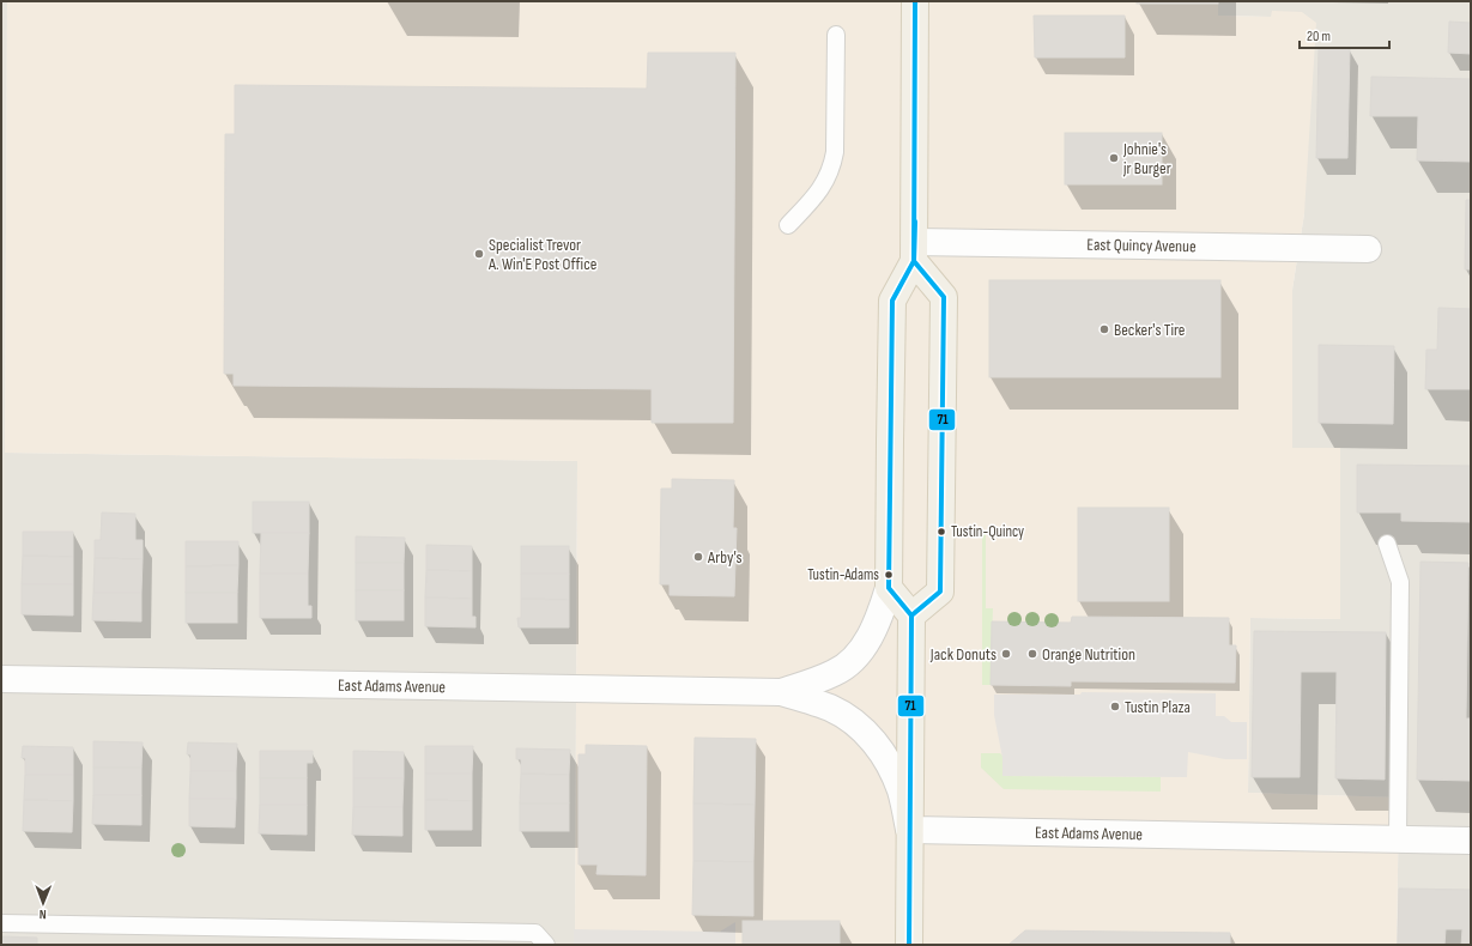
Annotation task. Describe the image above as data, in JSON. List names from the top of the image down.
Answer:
{
  "streets": {
    "street": ["East Quincy Avenue", "East Adams Avenue"]
  },
  "places": [
    "Johnie's jr Burger",
    "Specialist Trevor A. Win'E Post Office",
    "Becker's Tire",
    "Tustin-Quincy",
    "Arby's",
    "Tustin-Adams",
    "Jack Donuts",
    "Orange Nutrition",
    "Tustin Plaza"
  ],
  "lines": ["transit line 71"],
  "scale_bar": "20 m",
  "north": "bottom"
}
